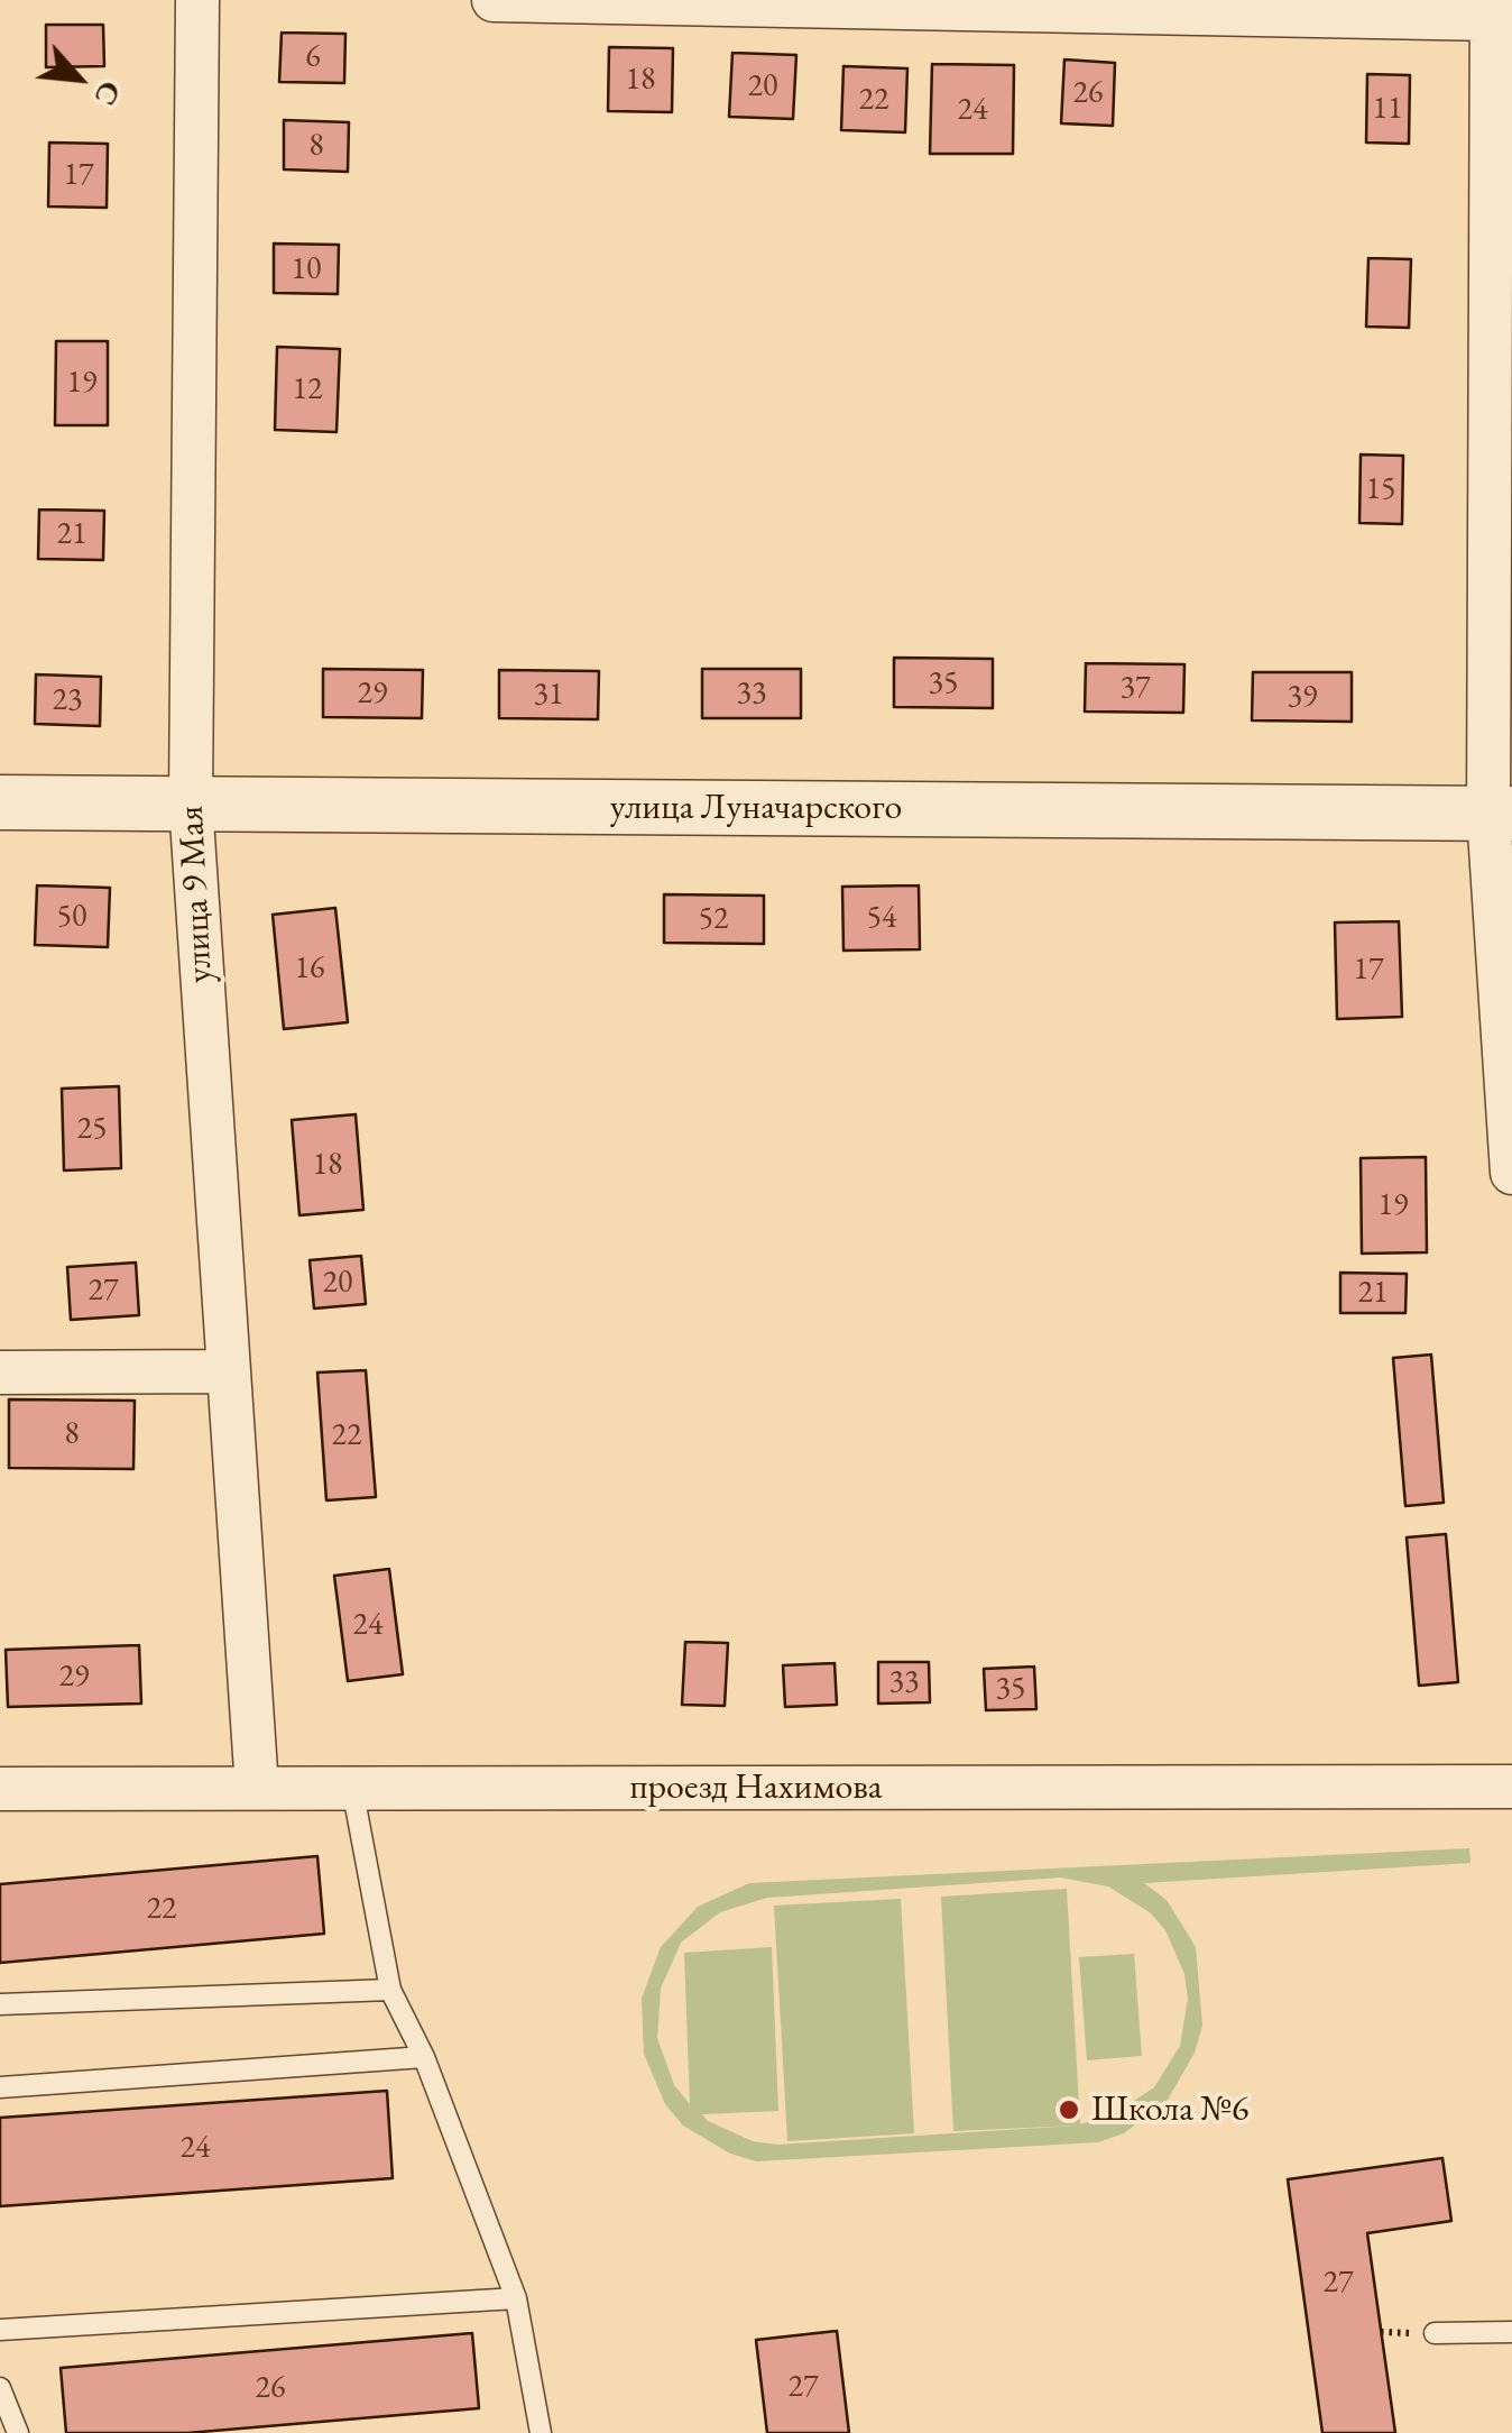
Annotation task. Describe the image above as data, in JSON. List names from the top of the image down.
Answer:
{
  "streets": {
    "street": ["улица Луначарского", "улица 9 Мая", "проезд Нахимова"]
  },
  "crossings": [
    ["улица Луначарского", "улица 9 Мая"],
    ["улица 9 Мая", "проезд Нахимова"]
  ],
  "places": ["Школа №6"],
  "house_numbers": [
    "6",
    "18",
    "20",
    "26",
    "22",
    "11",
    "24",
    "8",
    "17",
    "10",
    "19",
    "12",
    "15",
    "21",
    "35",
    "37",
    "29",
    "33",
    "31",
    "39",
    "23",
    "50",
    "54",
    "52",
    "16",
    "17",
    "25",
    "18",
    "19",
    "20",
    "27",
    "21",
    "8",
    "22",
    "24",
    "29",
    "33",
    "35",
    "22",
    "24",
    "27",
    "27",
    "26"
  ],
  "north": "bottom right"
}
